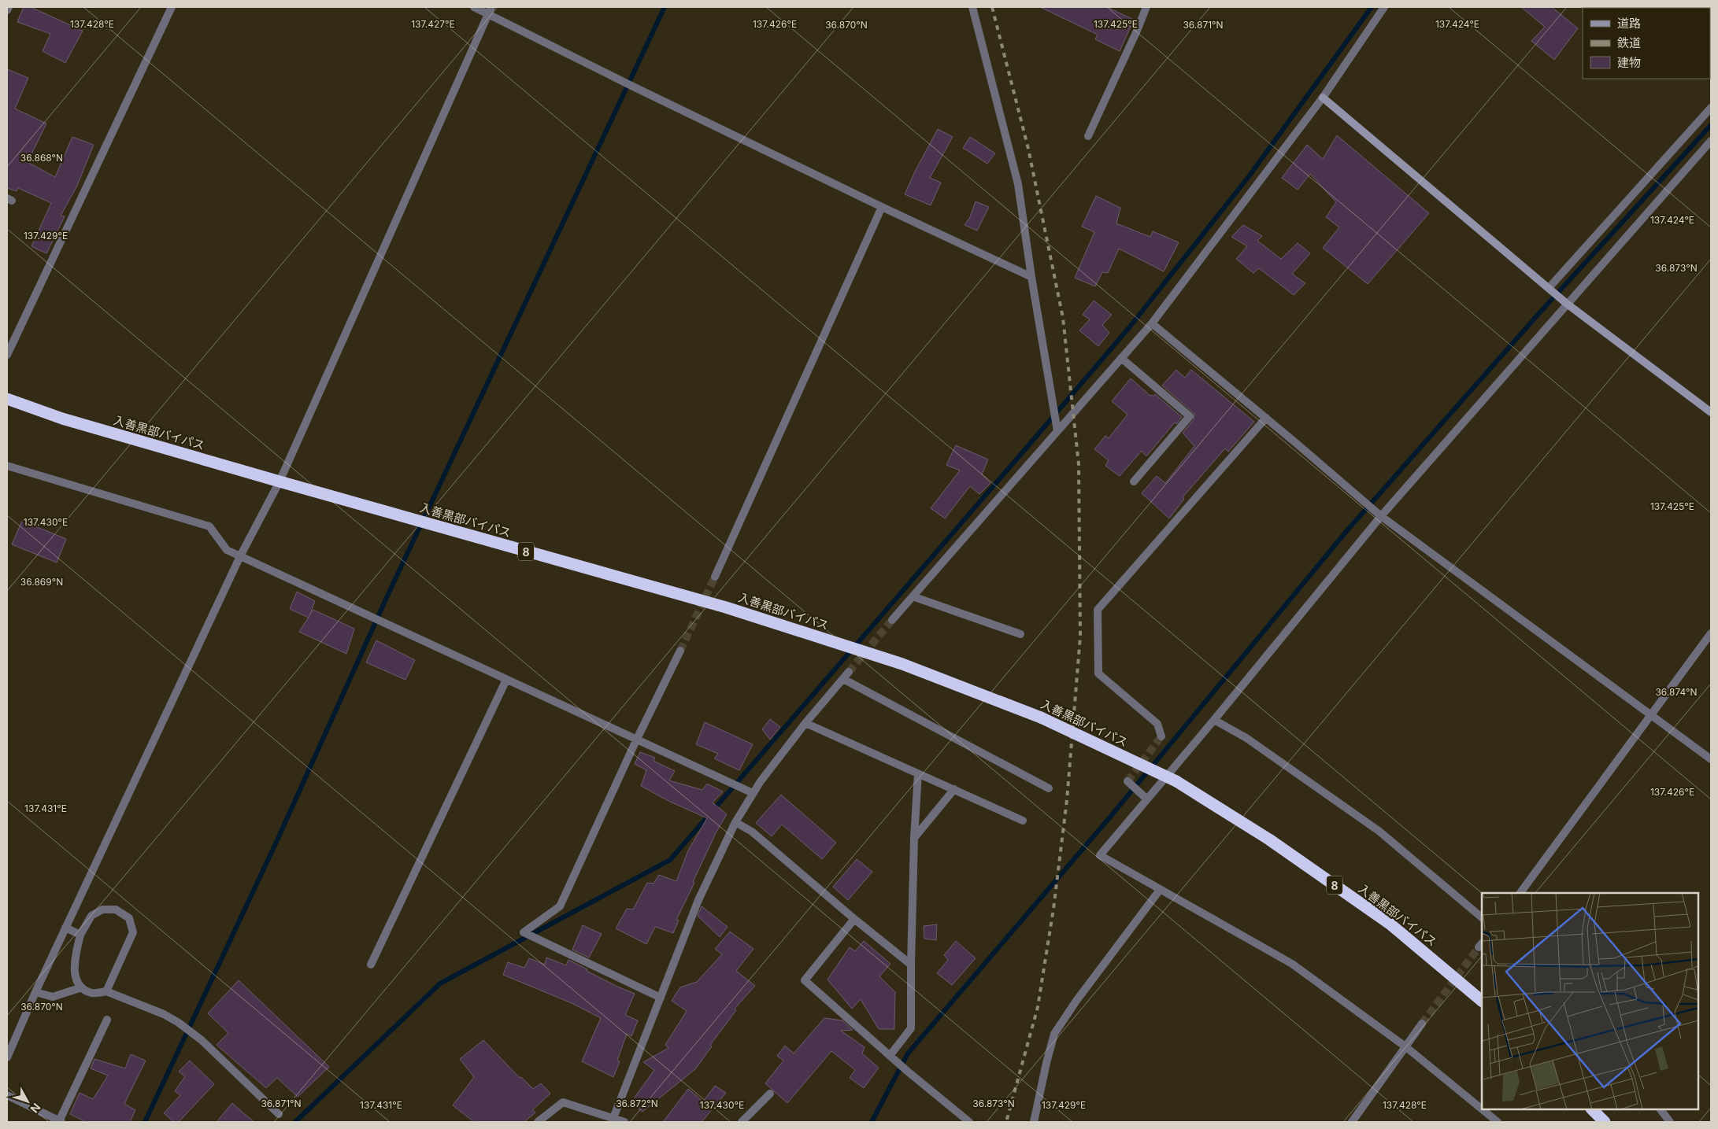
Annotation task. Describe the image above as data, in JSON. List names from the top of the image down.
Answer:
{
  "streets": {
    "highway": ["入善黒部バイパス", "8"]
  },
  "legend": ["道路", "鉄道", "建物"],
  "north": "bottom right",
  "coordinates": [
    "137.428°E",
    "137.427°E",
    "137.426°E",
    "137.425°E",
    "137.424°E",
    "36.870°N",
    "36.871°N",
    "36.868°N",
    "137.429°E",
    "36.873°N",
    "137.430°E",
    "36.869°N",
    "36.874°N",
    "137.431°E",
    "36.872°N"
  ]
}
